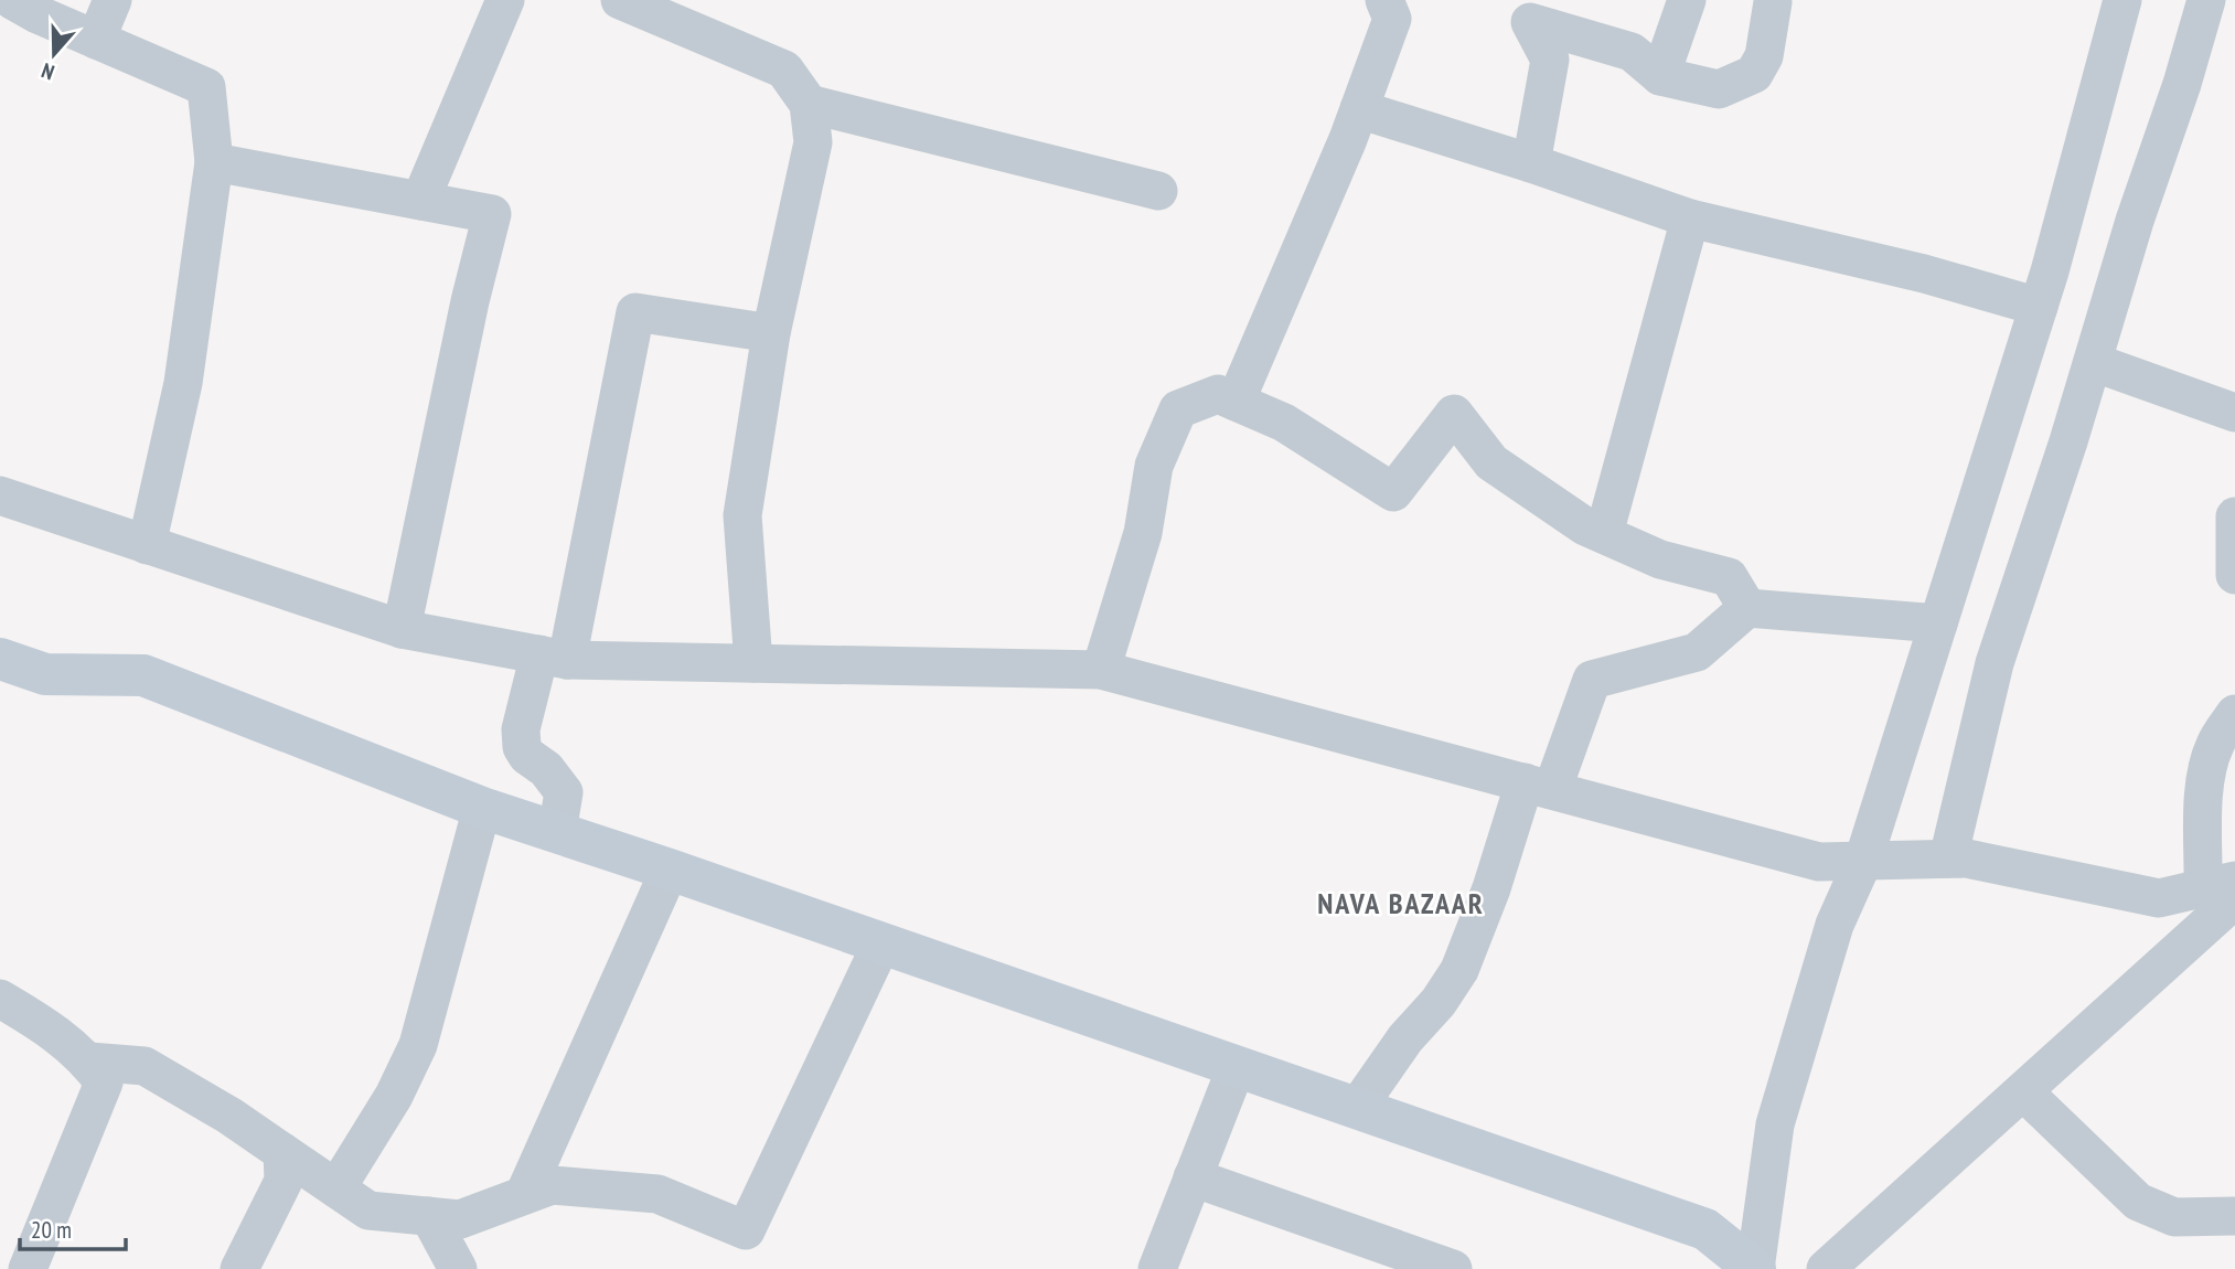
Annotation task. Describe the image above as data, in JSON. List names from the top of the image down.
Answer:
{
  "districts": ["NAVA BAZAAR"],
  "scale_bar": "20 m",
  "north": "bottom"
}
